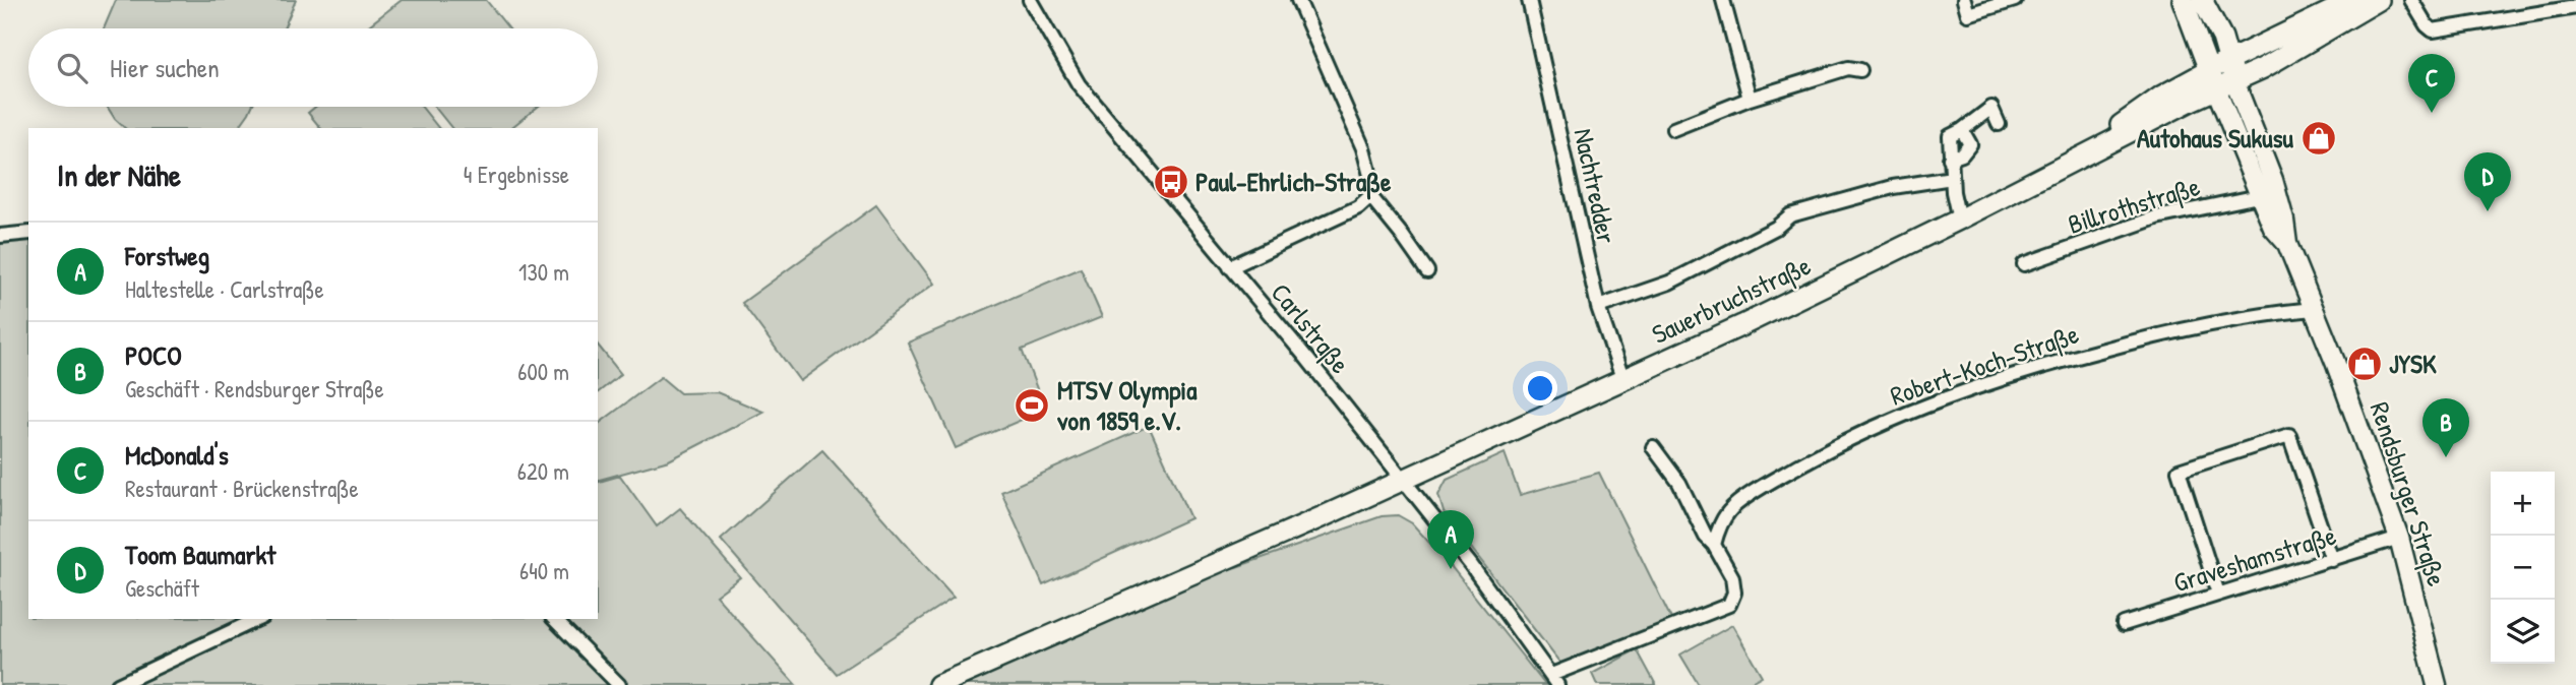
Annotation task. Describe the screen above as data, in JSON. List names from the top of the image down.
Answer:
{
  "streets": {
    "main road": ["Sauerbruchstraße", "Rendsburger Straße"],
    "street": [
      "Nachtredder",
      "Billrothstraße",
      "Carlstraße",
      "Robert-Koch-Straße",
      "Graveshamstraße"
    ]
  },
  "crossings": [
    ["Nachtredder", "Sauerbruchstraße"],
    ["Billrothstraße", "Rendsburger Straße"],
    ["Sauerbruchstraße", "Carlstraße"],
    ["Sauerbruchstraße", "Rendsburger Straße"],
    ["Robert-Koch-Straße", "Rendsburger Straße"],
    ["Rendsburger Straße", "Graveshamstraße"]
  ],
  "places": {
    "shop": ["Autohaus Sukusu", "JYSK"],
    "bus stop": ["Paul-Ehrlich-Straße"],
    "sports": ["MTSV Olympia von 1859 e.V."]
  },
  "page": {
    "search": "Hier suchen",
    "pins": [
      "C",
      "D",
      "B",
      "A"
    ],
    "heading": ["In der Nähe", "4 Ergebnisse"],
    "list": [
      {
        "mark": "A",
        "name": "Forstweg",
        "note": "Haltestelle · Carlstraße",
        "value": "130 m"
      },
      {
        "mark": "B",
        "name": "POCO",
        "note": "Geschäft · Rendsburger Straße",
        "value": "600 m"
      },
      {
        "mark": "C",
        "name": "McDonald's",
        "note": "Restaurant · Brückenstraße",
        "value": "620 m"
      },
      {
        "mark": "D",
        "name": "Toom Baumarkt",
        "note": "Geschäft",
        "value": "640 m"
      }
    ],
    "map_buttons": ["+", "−"]
  }
}
